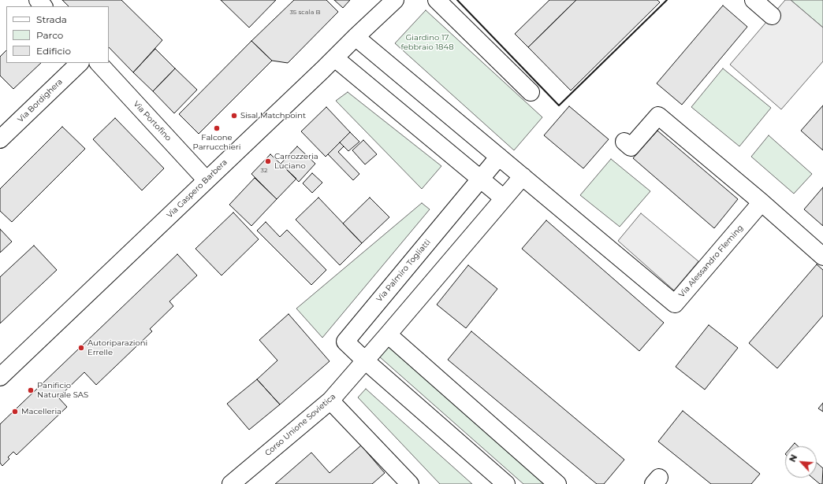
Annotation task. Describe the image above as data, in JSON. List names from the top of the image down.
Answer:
{
  "streets": {
    "street": [
      "Via Bordighera",
      "Via Portofino",
      "Via Gaspero Barbera",
      "Via Alessandro Fleming",
      "Via Palmiro Togliatti",
      "Corso Unione Sovietica"
    ]
  },
  "crossings": [
    ["Via Portofino", "Via Gaspero Barbera"],
    ["Via Palmiro Togliatti", "Corso Unione Sovietica"]
  ],
  "parks": ["Giardino 17 febbraio 1848"],
  "places": [
    "Sisal Matchpoint",
    "Falcone Parrucchieri",
    "Carrozzeria Luciano",
    "Autoriparazioni Errelle",
    "Panificio Naturale SAS",
    "Macelleria"
  ],
  "house_numbers": ["35 scala B", "32"],
  "legend": ["Strada", "Parco", "Edificio"],
  "north": "top left"
}
